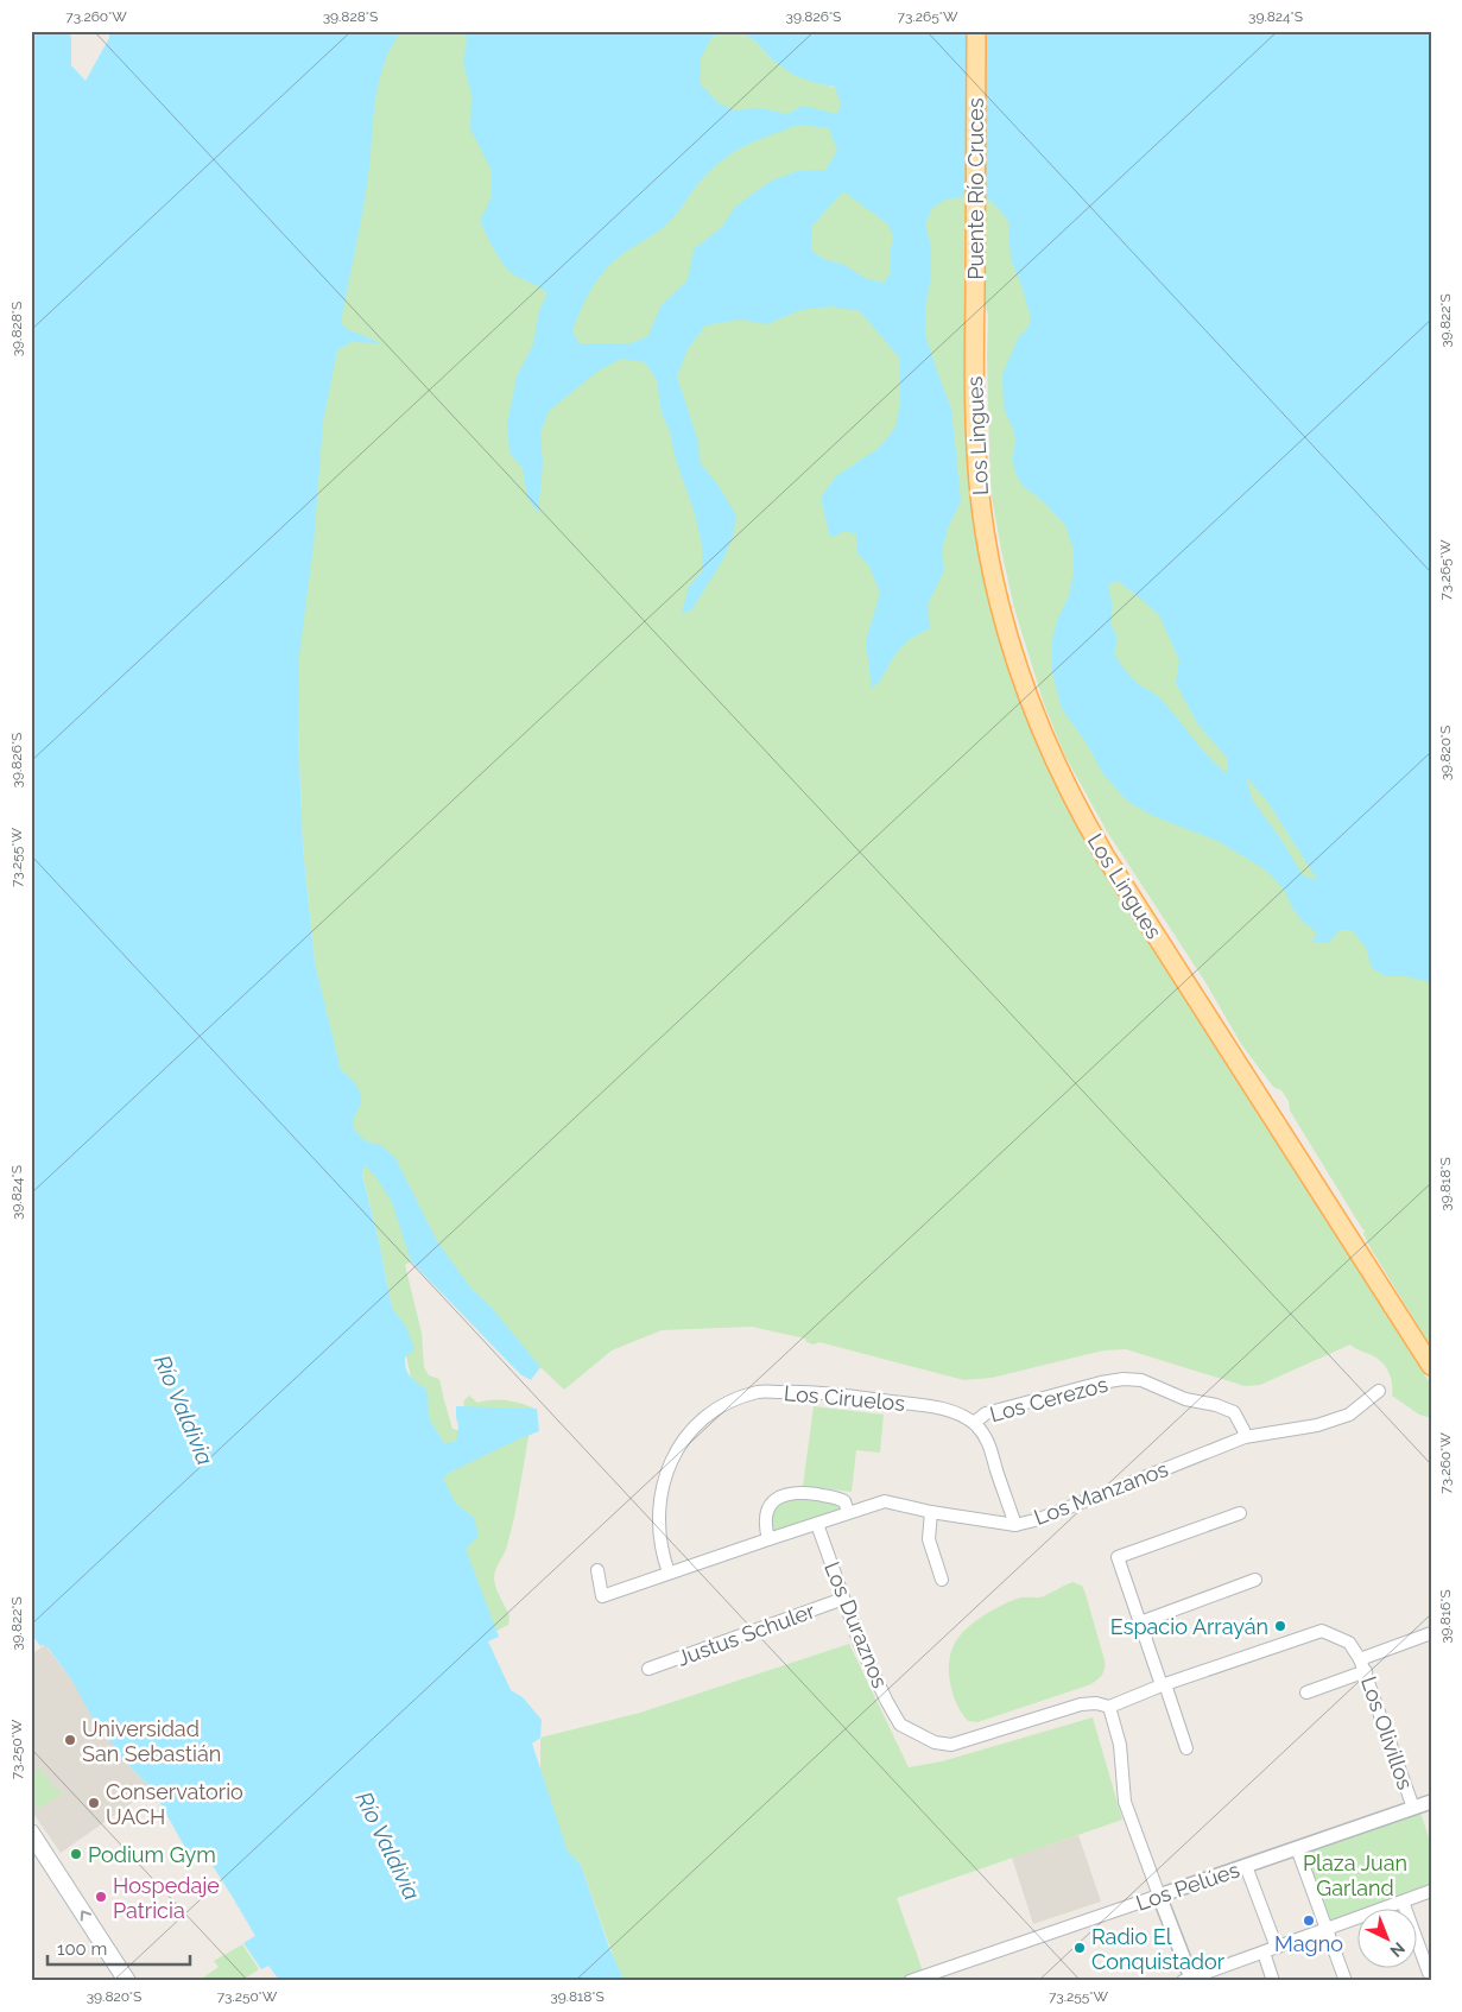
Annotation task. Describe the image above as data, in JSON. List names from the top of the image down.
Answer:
{
  "streets": {
    "main road": ["Puente Río Cruces", "Los Lingues"],
    "street": [
      "Los Ciruelos",
      "Los Cerezos",
      "Los Manzanos",
      "Los Duraznos",
      "Justus Schuler",
      "Los Olivillos",
      "Los Pelúes"
    ]
  },
  "crossings": [
    ["Puente Río Cruces", "Los Lingues"],
    ["Los Ciruelos", "Los Cerezos"],
    ["Los Ciruelos", "Los Manzanos"],
    ["Los Cerezos", "Los Manzanos"],
    ["Los Manzanos", "Los Duraznos"],
    ["Los Duraznos", "Justus Schuler"],
    ["Los Olivillos", "Los Pelúes"]
  ],
  "water": ["Río Valdivia"],
  "parks": ["Plaza Juan Garland"],
  "places": [
    "Espacio Arrayán",
    "Universidad San Sebastián",
    "Conservatorio UACH",
    "Podium Gym",
    "Hospedaje Patricia",
    "Magno",
    "Radio El Conquistador"
  ],
  "scale_bar": "100 m",
  "north": "bottom right",
  "coordinates": [
    "73.260°W",
    "39.828°S",
    "39.826°S",
    "73.265°W",
    "39.824°S",
    "39.822°S",
    "39.820°S",
    "73.255°W",
    "39.818°S",
    "39.816°S",
    "73.250°W"
  ]
}
